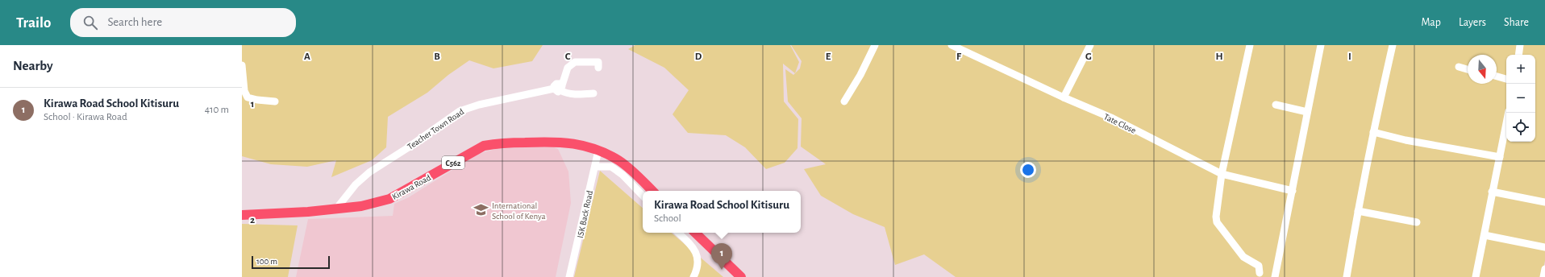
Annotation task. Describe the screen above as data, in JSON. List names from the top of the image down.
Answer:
{
  "streets": {
    "main road": ["C562", "Kirawa Road"],
    "street": ["Tate Close", "Teacher Town Road", "ISK Back Road"]
  },
  "crossings": [
    ["Teacher Town Road", "Kirawa Road"],
    ["Kirawa Road", "ISK Back Road"]
  ],
  "places": {
    "school or university": ["International School of Kenya"]
  },
  "scale_bar": "100 m",
  "north": "bottom",
  "page": {
    "header": "Trailo",
    "search": "Search here",
    "nav": ["Map", "Layers", "Share"],
    "heading": "Nearby",
    "map_buttons": ["+", "−"],
    "list": [
      {
        "mark": "1",
        "name": "Kirawa Road School Kitisuru",
        "note": "School · Kirawa Road",
        "value": "410 m"
      }
    ],
    "popup": ["Kirawa Road School Kitisuru", "School"],
    "pins": "1",
    "scale": "100 m"
  },
  "grid": {
    "columns": [
      "A",
      "B",
      "C",
      "D",
      "E",
      "F",
      "G",
      "H",
      "I"
    ],
    "rows": ["1", "2"]
  }
}
